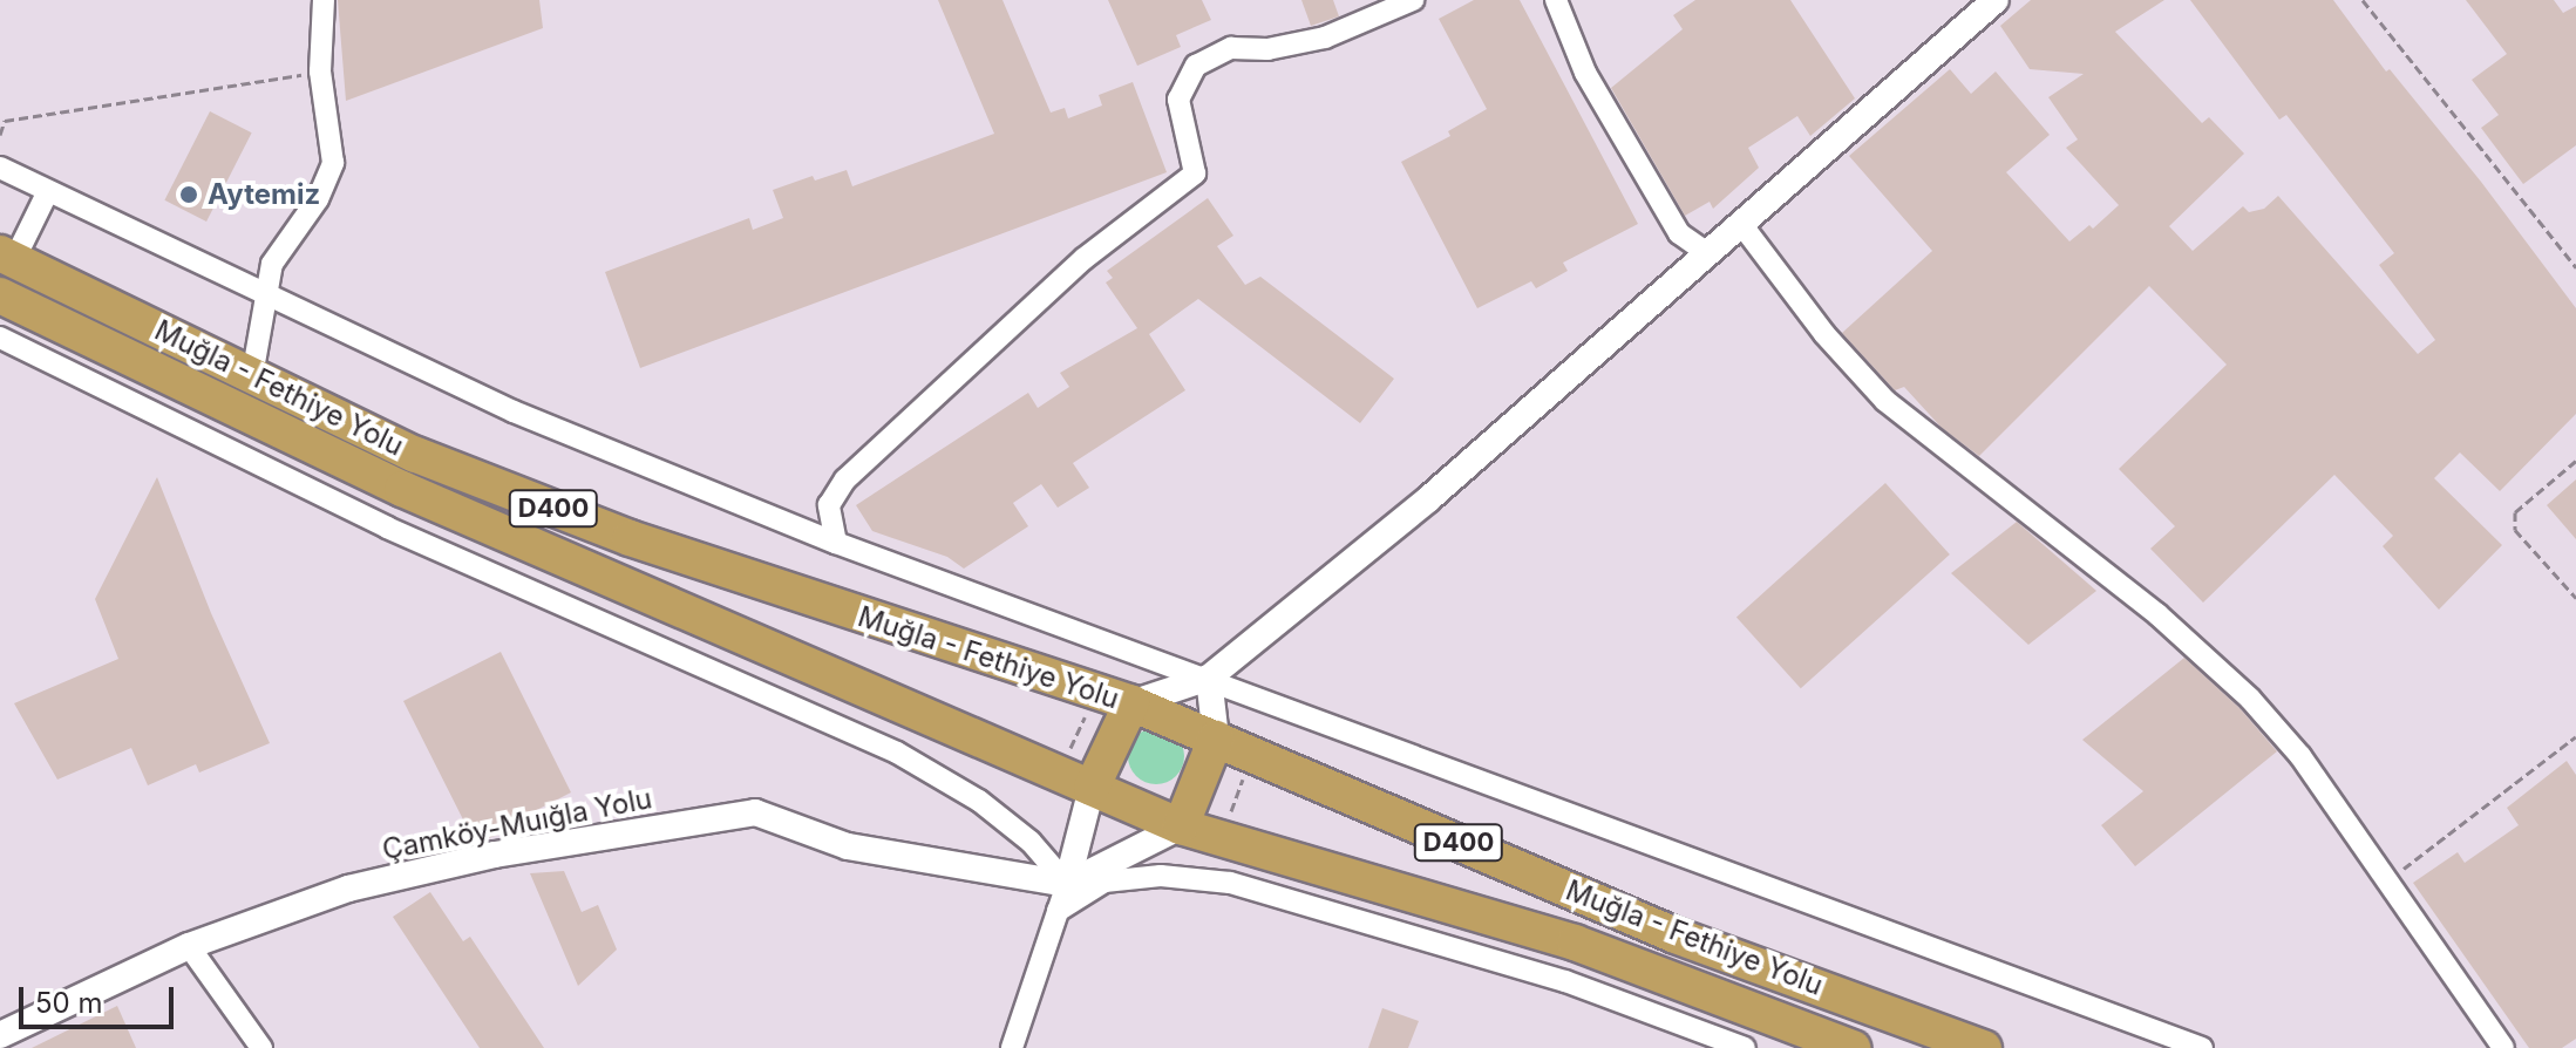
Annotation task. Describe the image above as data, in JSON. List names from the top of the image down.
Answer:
{
  "streets": {
    "highway": ["Muğla - Fethiye Yolu", "D400"],
    "street": ["Çamköy-Muığla Yolu"]
  },
  "places": ["Aytemiz"],
  "scale_bar": "50 m"
}
